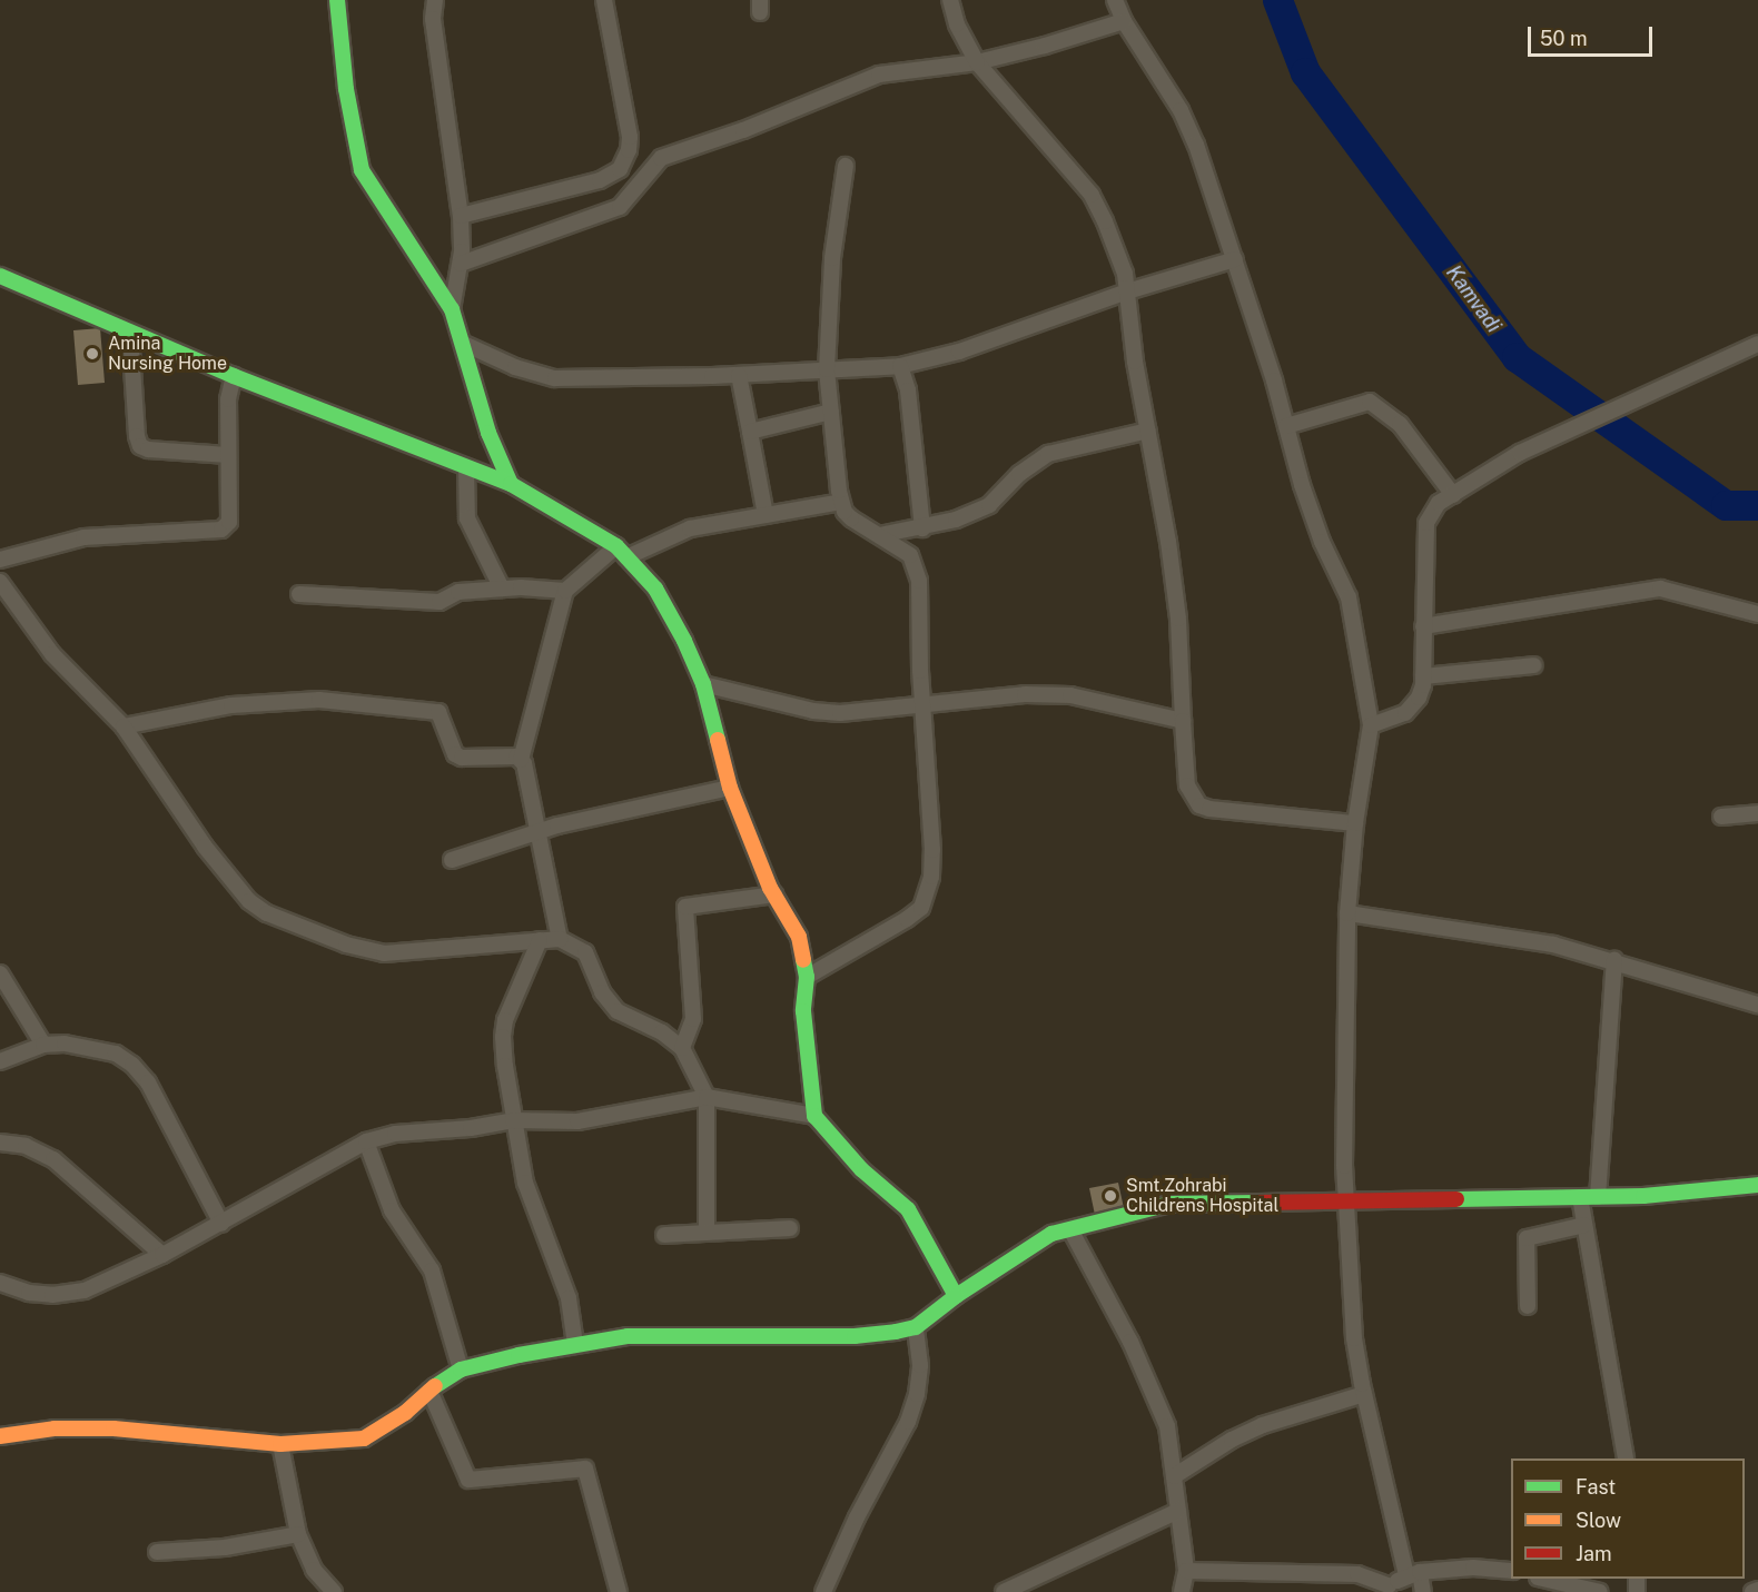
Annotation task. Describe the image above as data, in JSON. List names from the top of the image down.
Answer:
{
  "water": ["Kamvadi"],
  "places": ["Amina Nursing Home", "Smt.Zohrabi Childrens Hospital"],
  "legend": ["Fast", "Slow", "Jam"],
  "scale_bar": "50 m"
}
